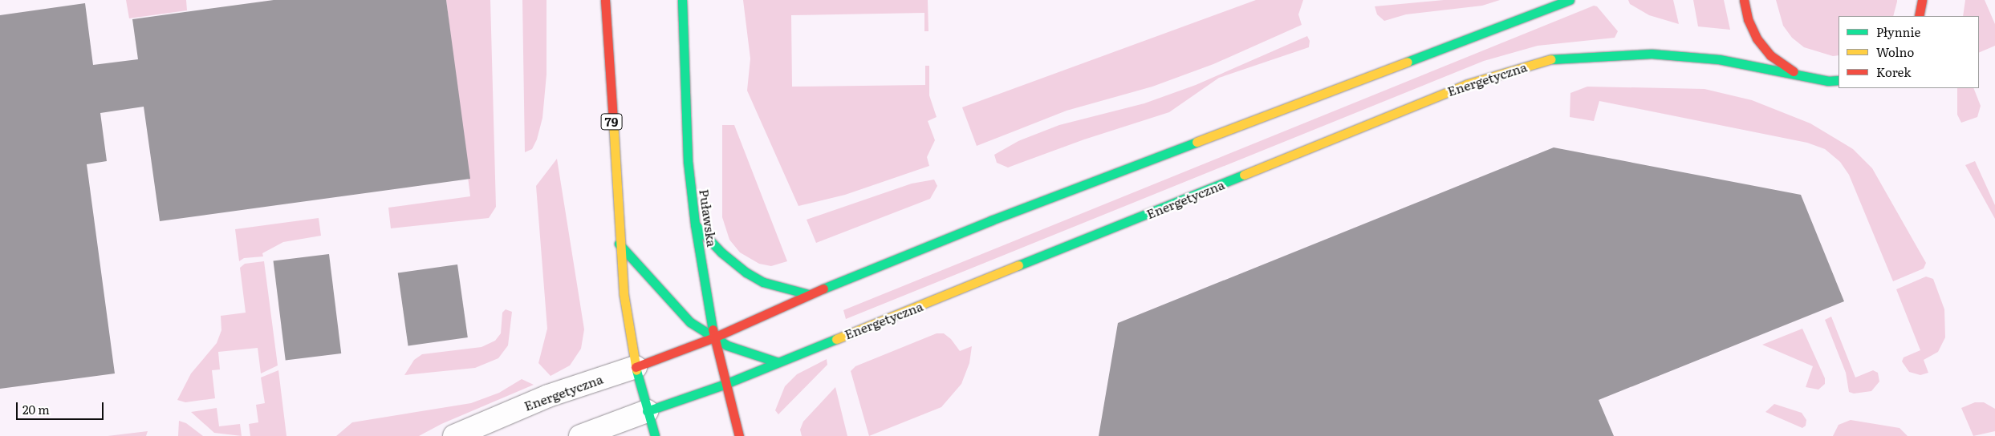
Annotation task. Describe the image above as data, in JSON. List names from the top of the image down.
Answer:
{
  "streets": {
    "street": ["Energetyczna", "79", "Puławska"]
  },
  "crossings": [
    ["Energetyczna", "79"],
    ["Energetyczna", "Puławska"]
  ],
  "legend": ["Płynnie", "Wolno", "Korek"],
  "scale_bar": "20 m"
}
